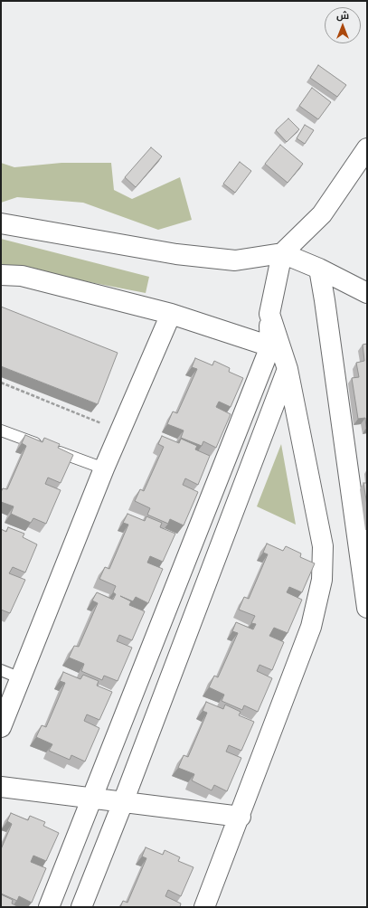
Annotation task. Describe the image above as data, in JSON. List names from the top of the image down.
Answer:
{
  "north": "top"
}
